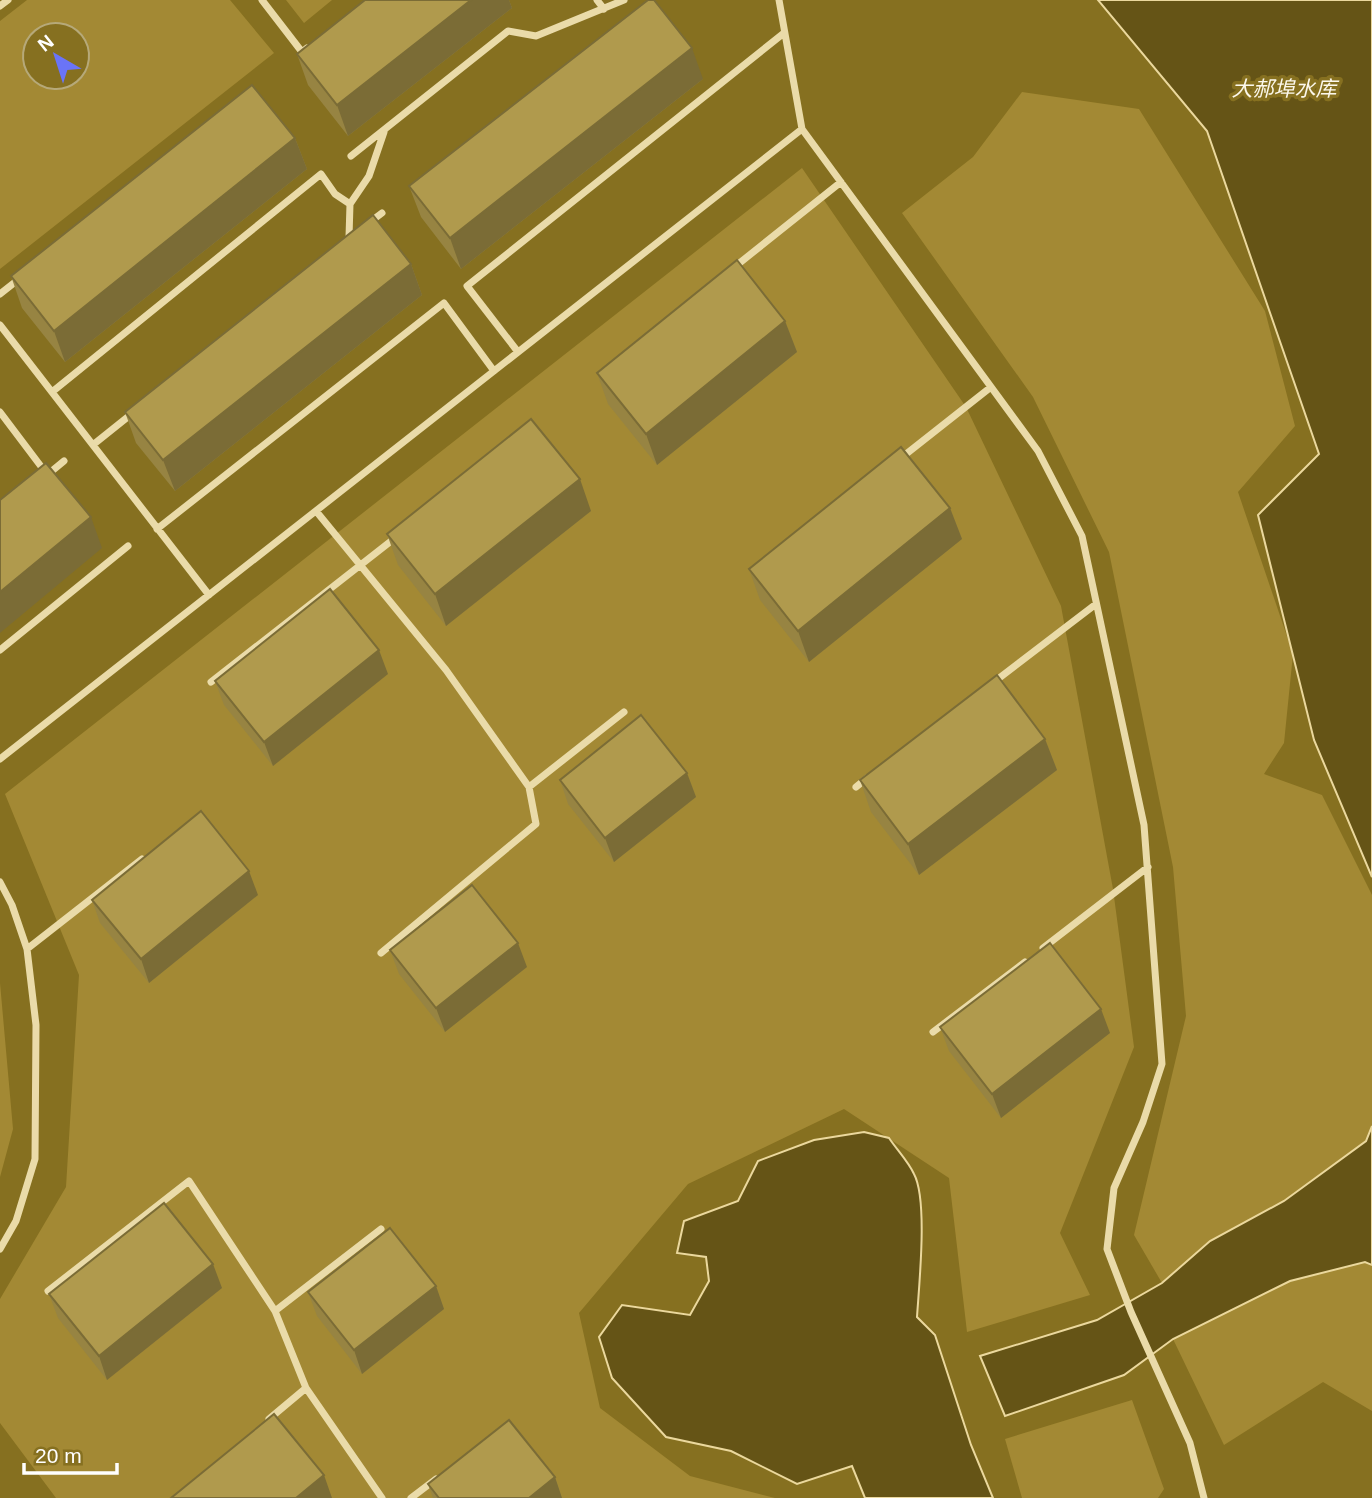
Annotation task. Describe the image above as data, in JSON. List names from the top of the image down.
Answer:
{
  "water": ["大郝埠水库"],
  "scale_bar": "20 m",
  "north": "top left"
}
